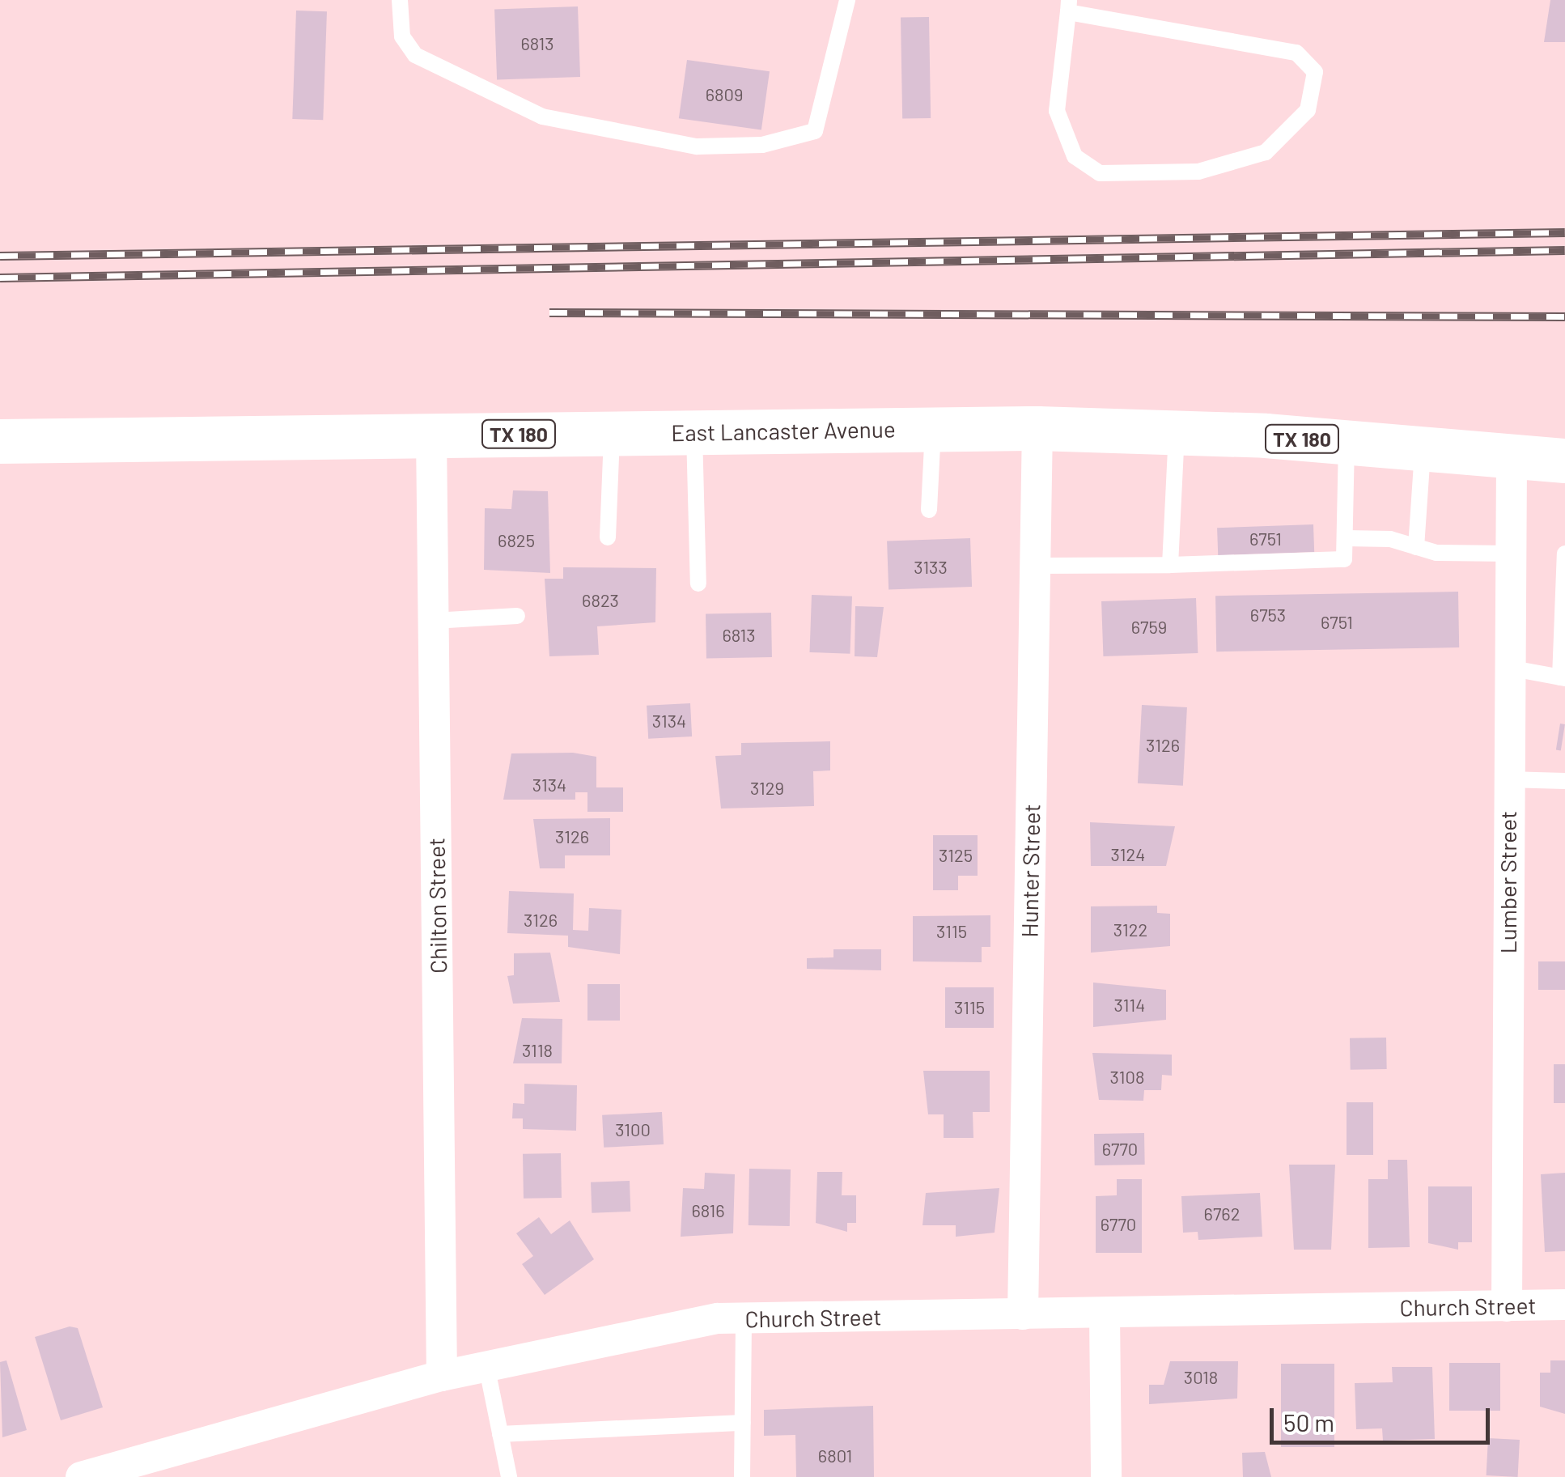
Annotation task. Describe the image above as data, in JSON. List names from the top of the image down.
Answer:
{
  "streets": {
    "main road": ["East Lancaster Avenue", "TX 180"],
    "street": [
      "Hunter Street",
      "Lumber Street",
      "Chilton Street",
      "Church Street"
    ]
  },
  "crossings": [
    ["East Lancaster Avenue", "Hunter Street"],
    ["East Lancaster Avenue", "Lumber Street"],
    ["East Lancaster Avenue", "Chilton Street"],
    ["Hunter Street", "Church Street"],
    ["Lumber Street", "Church Street"],
    ["Chilton Street", "Church Street"]
  ],
  "house_numbers": [
    "6813",
    "6809",
    "6751",
    "6825",
    "3133",
    "6823",
    "6753",
    "6751",
    "6759",
    "6813",
    "3134",
    "3126",
    "3134",
    "3129",
    "3126",
    "3124",
    "3125",
    "3126",
    "3122",
    "3115",
    "3114",
    "3115",
    "3118",
    "3108",
    "3100",
    "6770",
    "6816",
    "6762",
    "6770",
    "3018",
    "6801"
  ],
  "scale_bar": "50 m"
}
